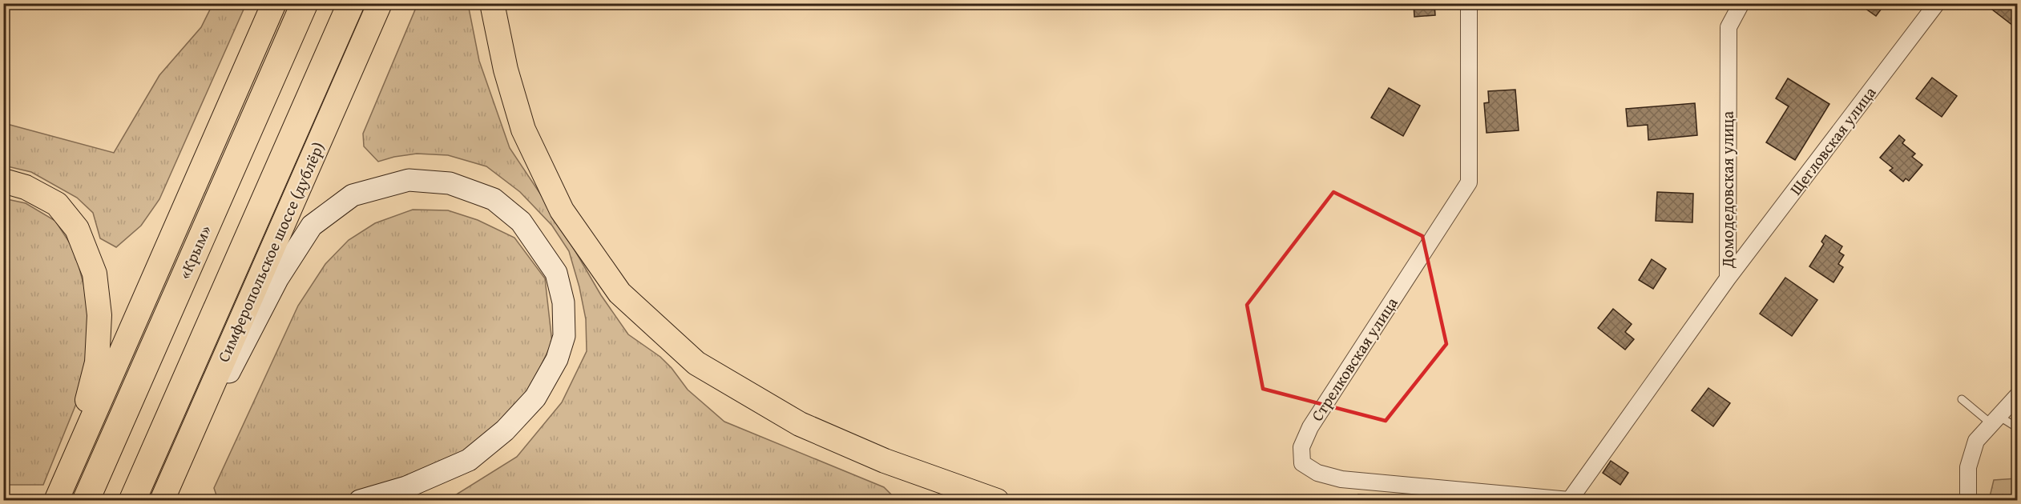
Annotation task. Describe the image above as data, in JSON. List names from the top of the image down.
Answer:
{
  "streets": {
    "highway": ["«Крым»"],
    "main road": ["Симферопольское шоссе (дублёр)"],
    "street": ["Щегловская улица", "Домодедовская улица", "Стрелковская улица"]
  },
  "crossings": [
    ["Щегловская улица", "Домодедовская улица"],
    ["Домодедовская улица", "Стрелковская улица"]
  ]
}
